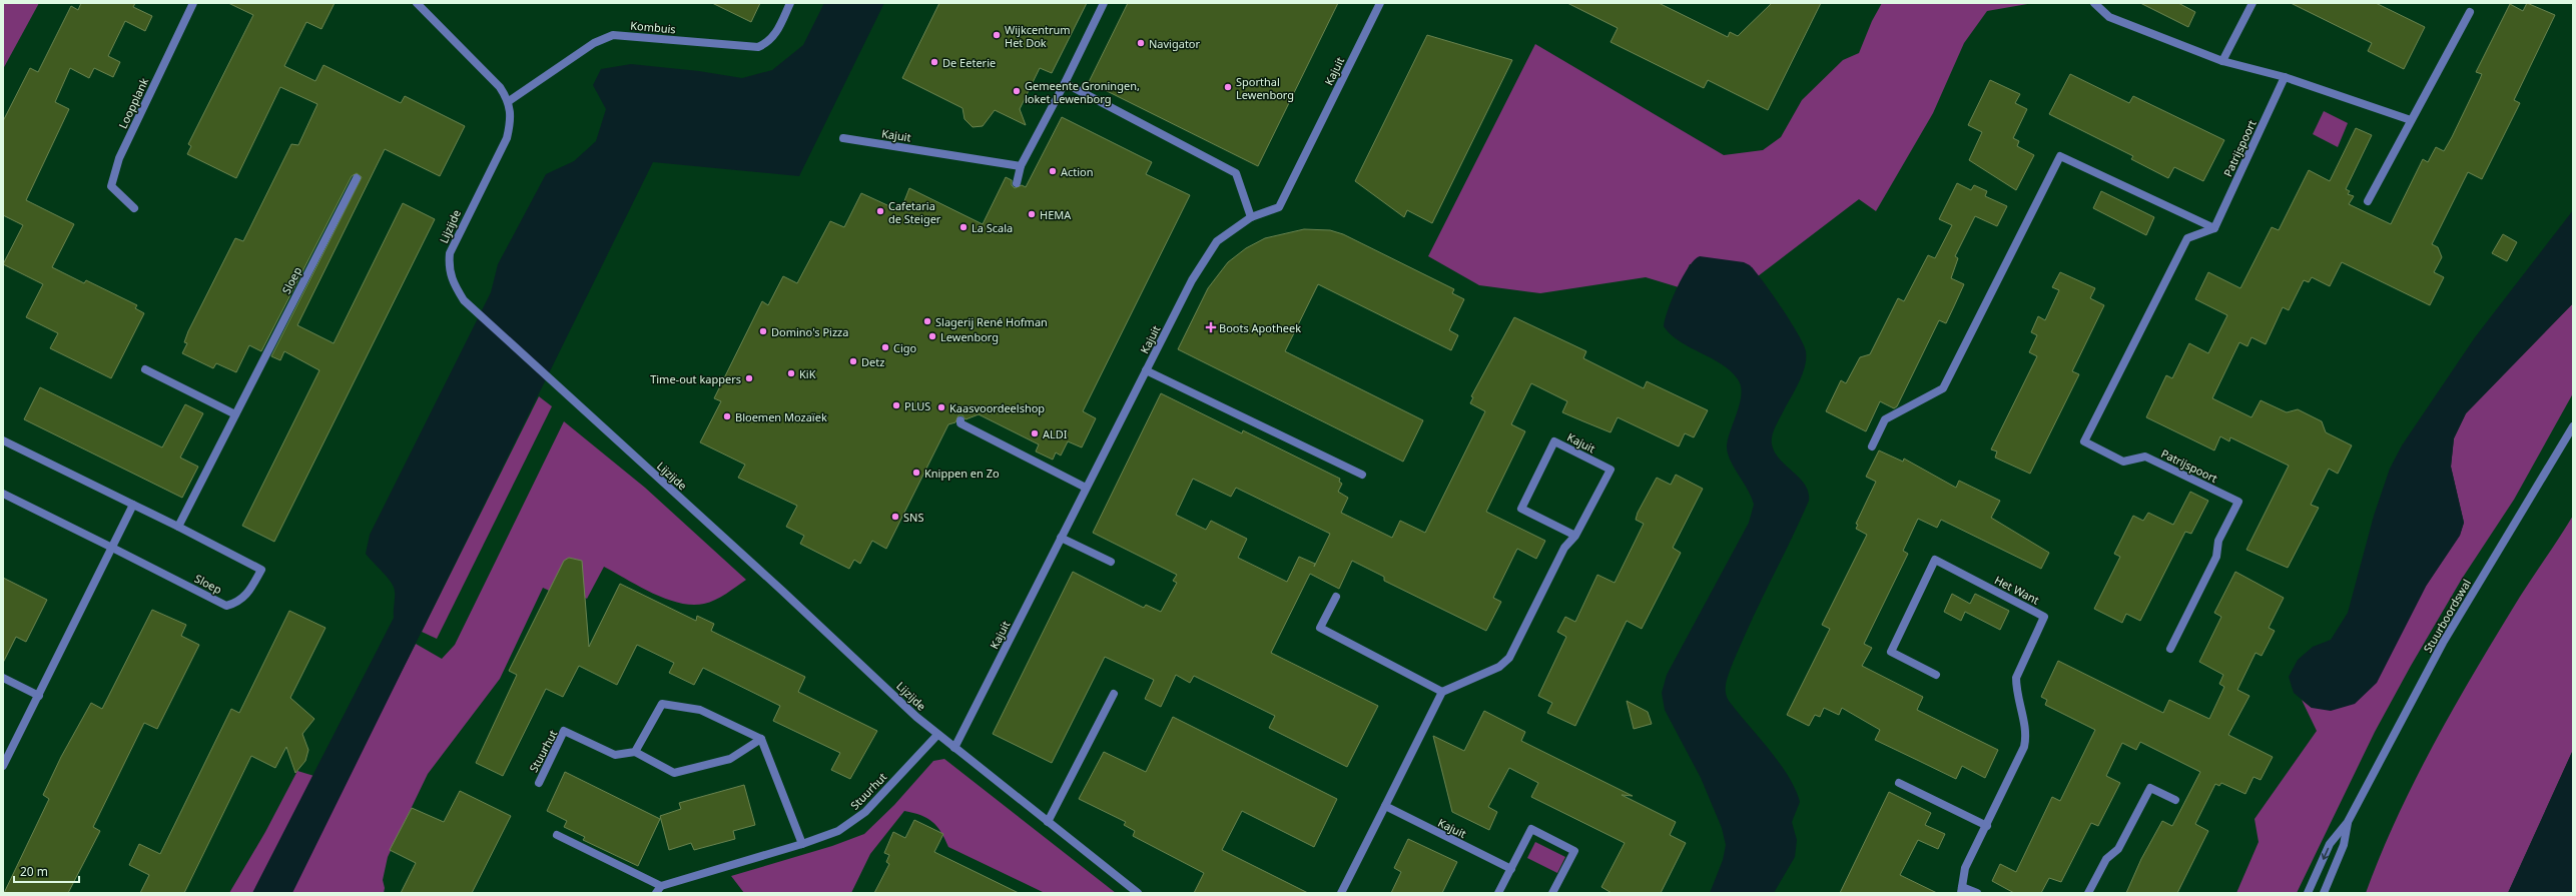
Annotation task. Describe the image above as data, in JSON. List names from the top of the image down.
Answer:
{
  "streets": {
    "street": [
      "Kombuis",
      "Kajuit",
      "Loopplank",
      "Patrijspoort",
      "Lijzijde",
      "Sloep",
      "Het Want",
      "Stuurboordswal",
      "Stuurhut"
    ]
  },
  "crossings": [
    ["Kombuis", "Lijzijde"],
    ["Kajuit", "Lijzijde"],
    ["Lijzijde", "Stuurhut"]
  ],
  "places": {
    "other": [
      "Wijkcentrum Het Dok",
      "Navigator",
      "De Eeterie",
      "Sporthal Lewenborg",
      "Gemeente Groningen, loket Lewenborg",
      "Action",
      "Cafetaria de Steiger",
      "HEMA",
      "La Scala",
      "Slagerij René Hofman",
      "Domino's Pizza",
      "Lewenborg",
      "Cigo",
      "Detz",
      "KiK",
      "Time-out kappers",
      "PLUS",
      "Kaasvoordeelshop",
      "Bloemen Mozaïek",
      "ALDI",
      "Knippen en Zo",
      "SNS"
    ],
    "health": ["Boots Apotheek"]
  },
  "scale_bar": "20 m"
}
